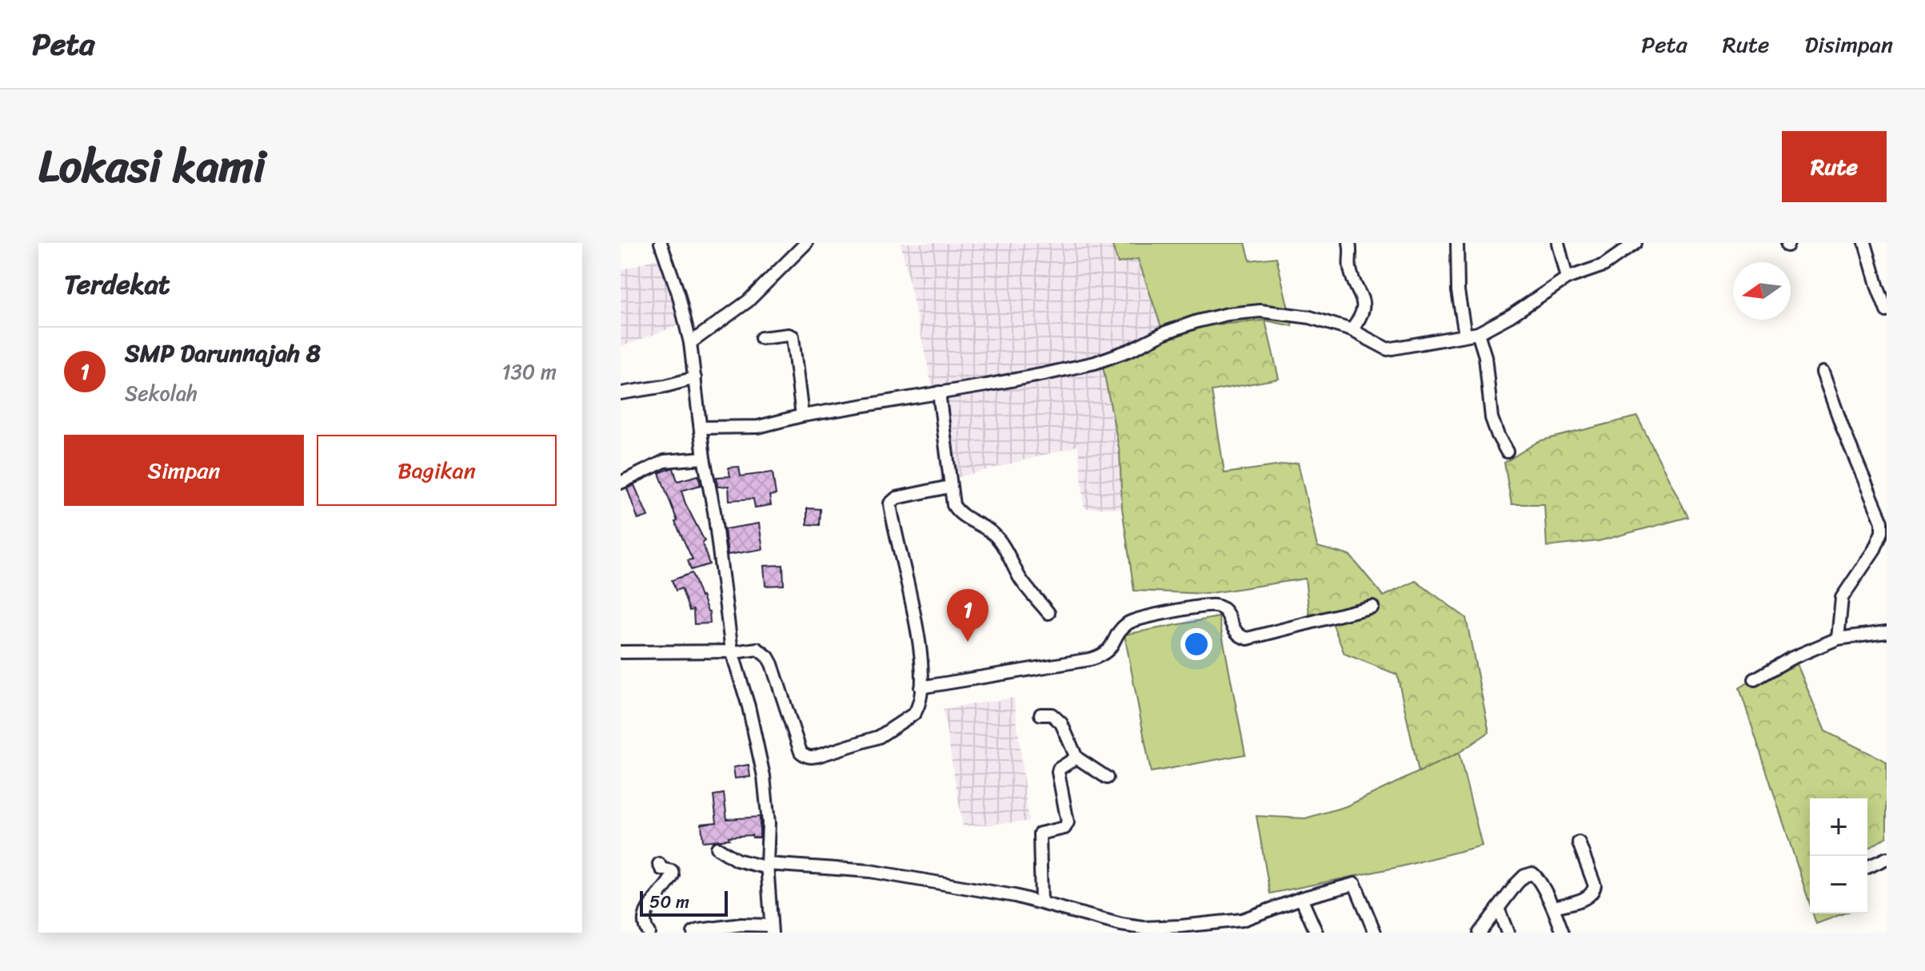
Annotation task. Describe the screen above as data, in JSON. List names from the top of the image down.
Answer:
{
  "scale_bar": "50 m",
  "north": "left",
  "page": {
    "header": "Peta",
    "nav": ["Peta", "Rute", "Disimpan"],
    "title": "Lokasi kami",
    "buttons": [
      "Rute",
      ["Simpan", "Bagikan"]
    ],
    "heading": "Terdekat",
    "list": [
      {
        "mark": "1",
        "name": "SMP Darunnajah 8",
        "note": "Sekolah",
        "value": "130 m"
      }
    ],
    "pins": "1",
    "map_buttons": ["+", "−"],
    "scale": "50 m"
  }
}
